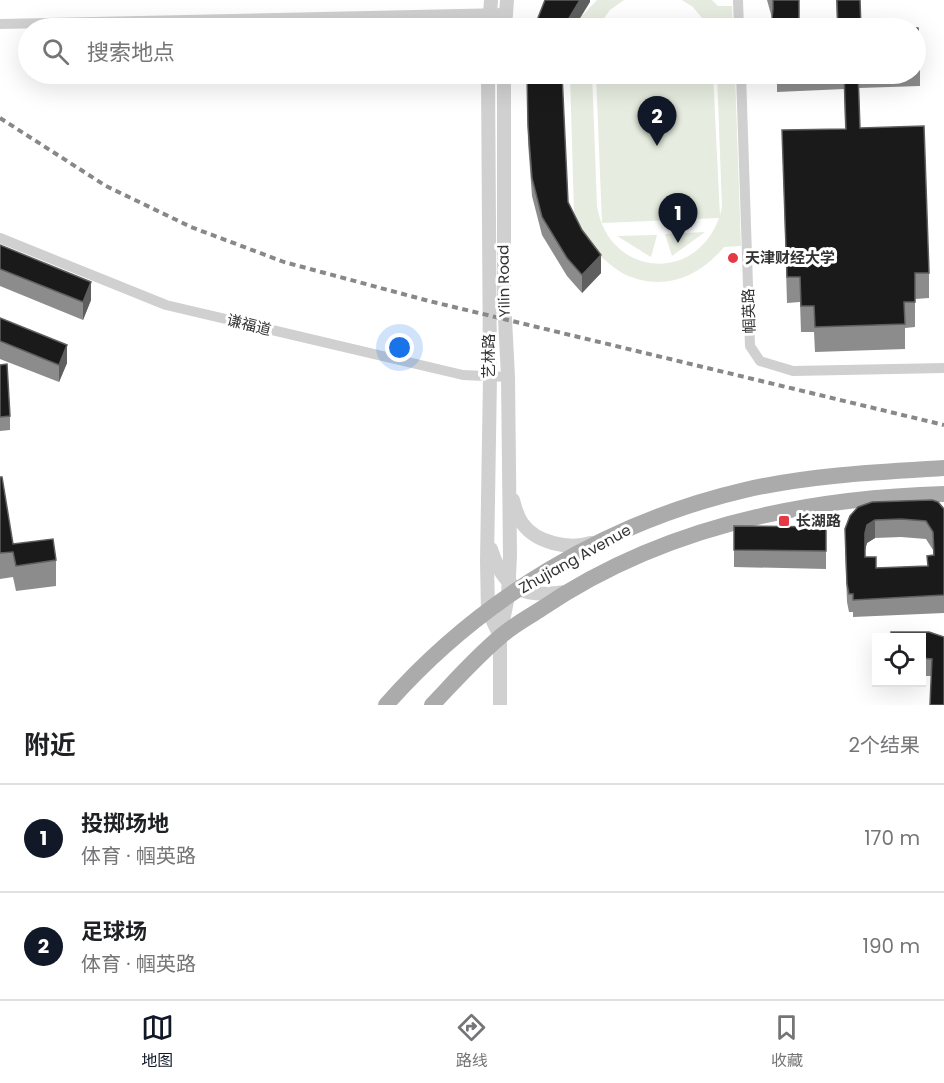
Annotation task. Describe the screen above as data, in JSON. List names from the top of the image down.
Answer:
{
  "streets": {
    "main road": ["Zhujiang Avenue"],
    "street": [
      "Yilin Road",
      "帼英路",
      "谦福道",
      "艺林路"
    ]
  },
  "crossings": [
    ["Yilin Road", "谦福道"],
    ["Yilin Road", "艺林路"],
    ["Yilin Road", "Zhujiang Avenue"],
    ["谦福道", "艺林路"],
    ["艺林路", "Zhujiang Avenue"]
  ],
  "places": {
    "other": ["天津财经大学"],
    "transit": ["长湖路"]
  },
  "page": {
    "search": "搜索地点",
    "pins": ["2", "1"],
    "heading": ["附近", "2个结果"],
    "list": [
      {
        "mark": "1",
        "name": "投掷场地",
        "note": "体育 · 帼英路",
        "value": "170 m"
      },
      {
        "mark": "2",
        "name": "足球场",
        "note": "体育 · 帼英路",
        "value": "190 m"
      }
    ],
    "nav": ["地图", "路线", "收藏"]
  }
}
